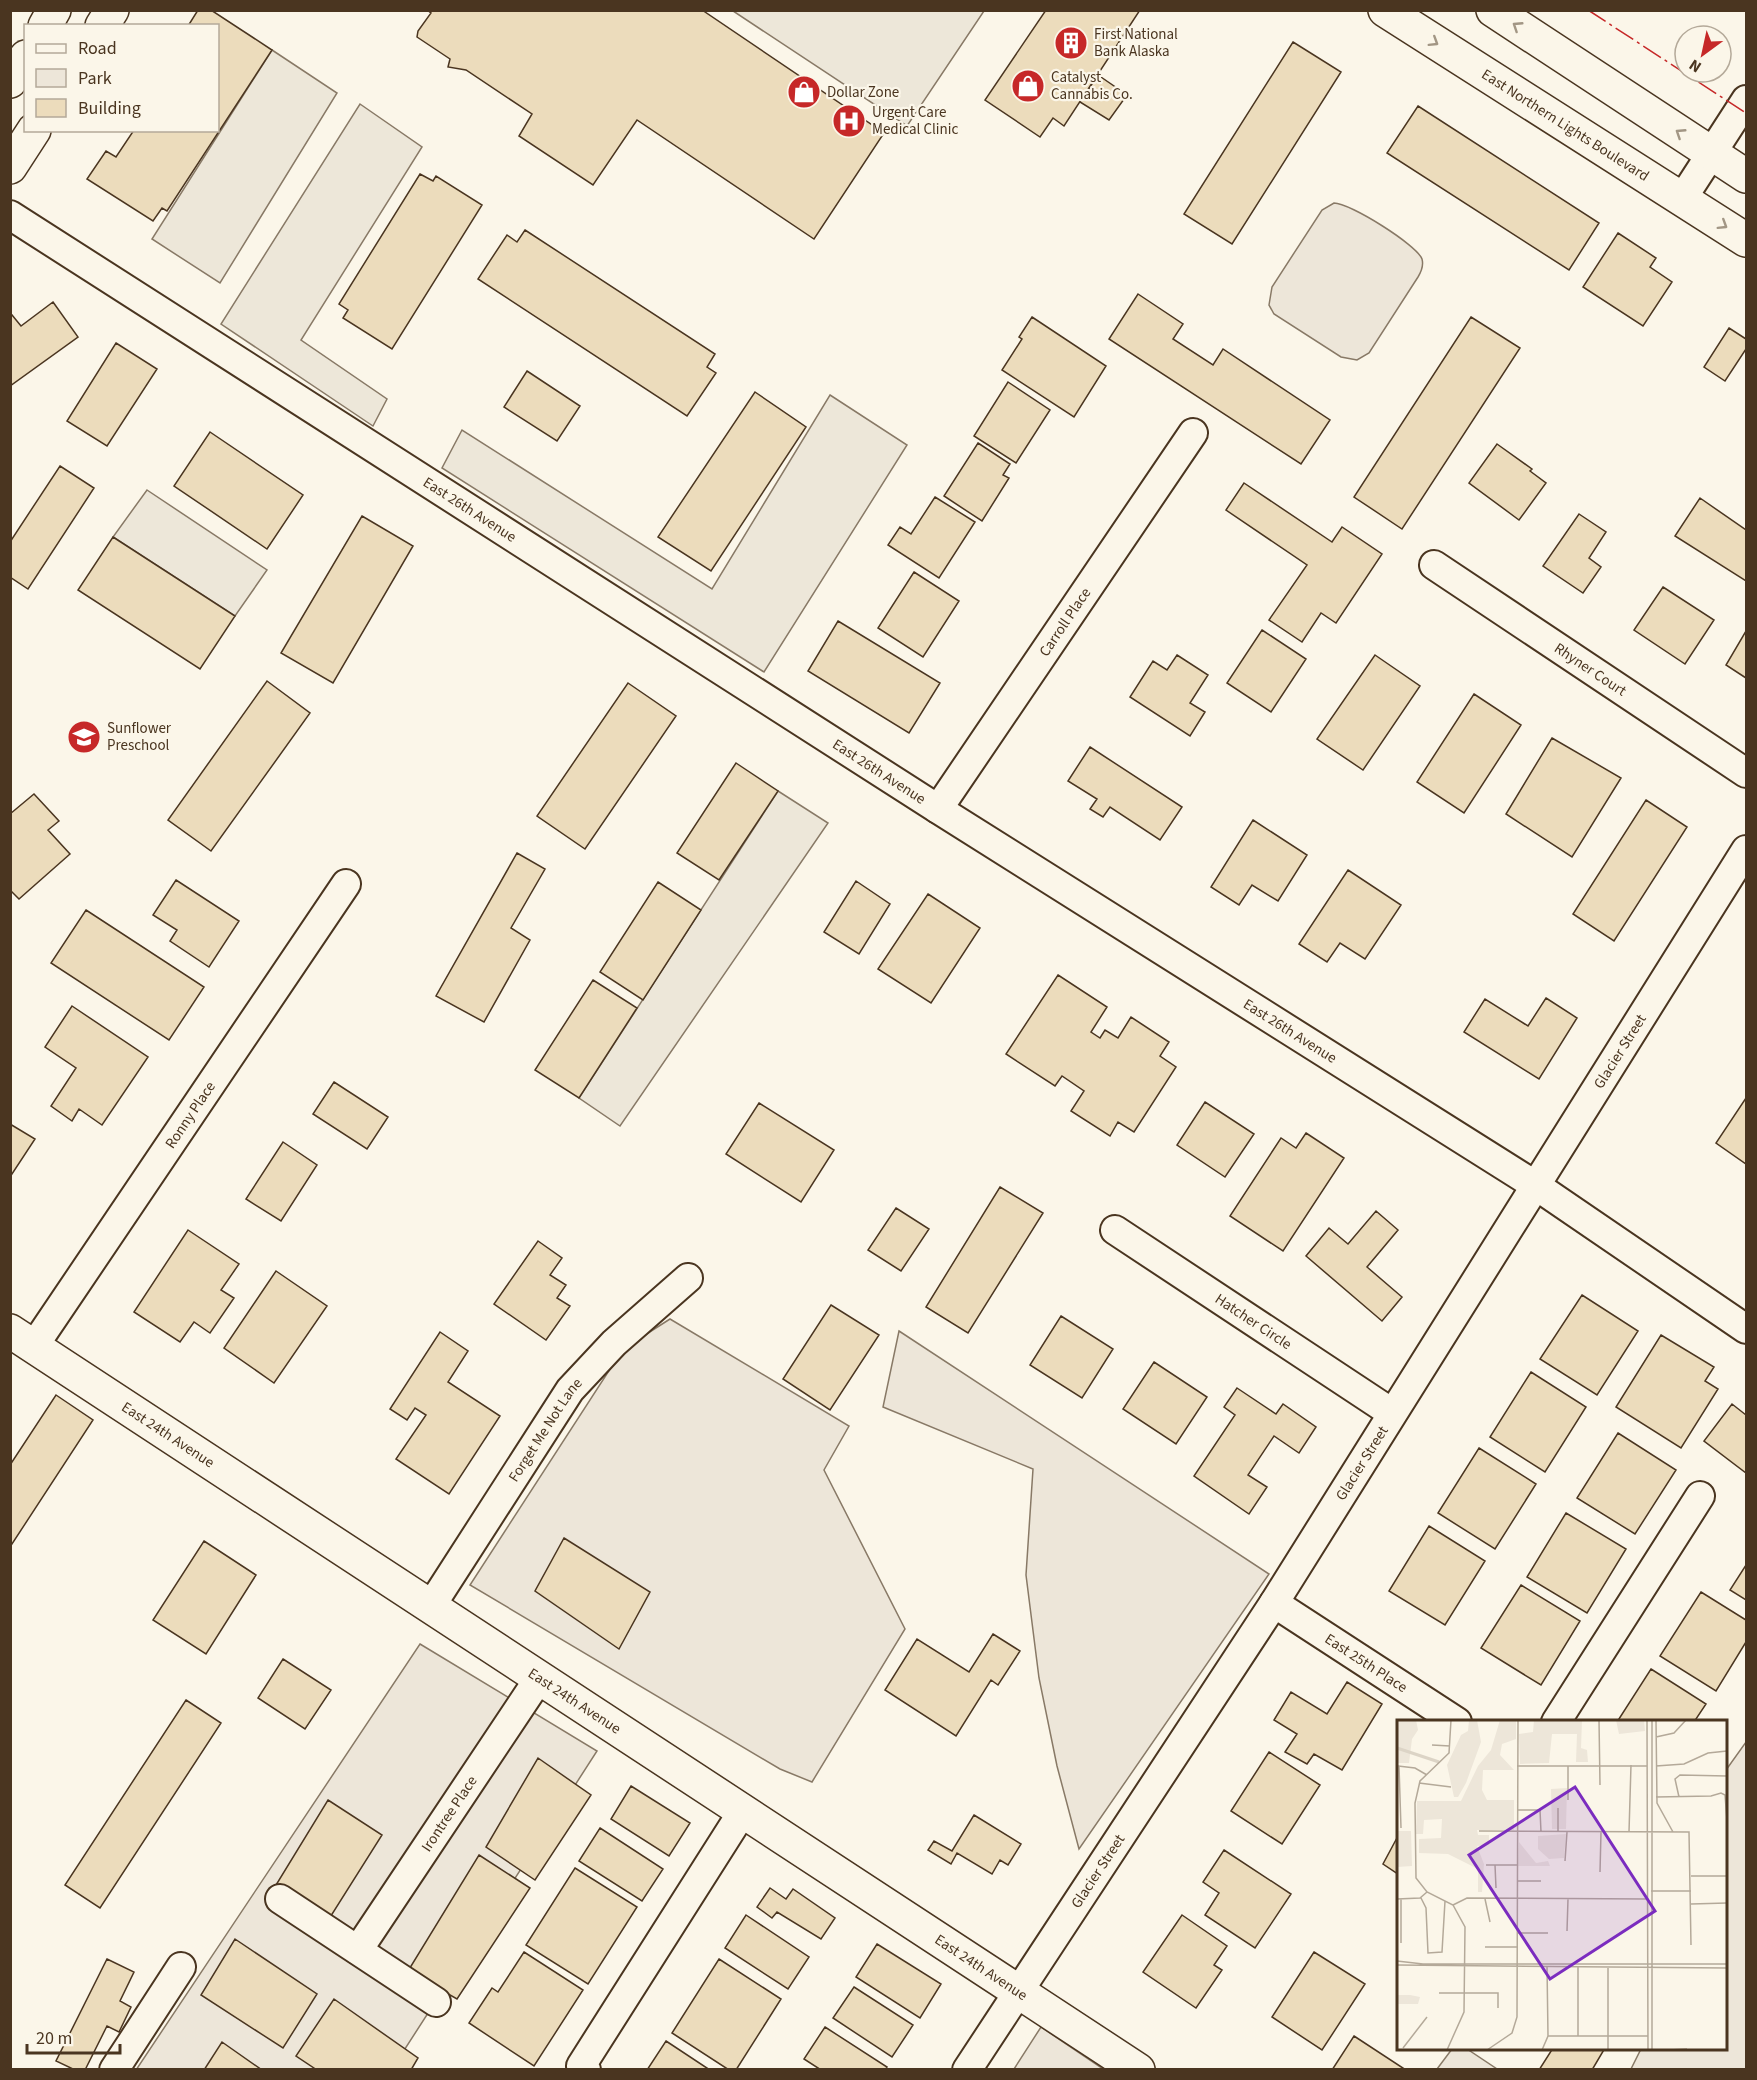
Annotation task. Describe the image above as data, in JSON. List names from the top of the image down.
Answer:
{
  "streets": {
    "street": [
      "East Northern Lights Boulevard",
      "East 26th Avenue",
      "Carroll Place",
      "Rhyner Court",
      "Glacier Street",
      "Ronny Place",
      "Hatcher Circle",
      "Forget Me Not Lane",
      "East 24th Avenue",
      "East 25th Place",
      "Irontree Place"
    ]
  },
  "crossings": [
    ["East 26th Avenue", "Carroll Place"],
    ["East 26th Avenue", "Glacier Street"],
    ["Glacier Street", "Hatcher Circle"],
    ["Glacier Street", "East 24th Avenue"],
    ["Glacier Street", "East 25th Place"],
    ["Ronny Place", "East 24th Avenue"],
    ["Forget Me Not Lane", "East 24th Avenue"],
    ["East 24th Avenue", "Irontree Place"]
  ],
  "places": {
    "building": ["First National Bank Alaska"],
    "shop": ["Catalyst Cannabis Co.", "Dollar Zone"],
    "hospital": ["Urgent Care Medical Clinic"],
    "school or university": ["Sunflower Preschool"]
  },
  "legend": ["Road", "Park", "Building"],
  "scale_bar": "20 m",
  "north": "bottom left"
}
